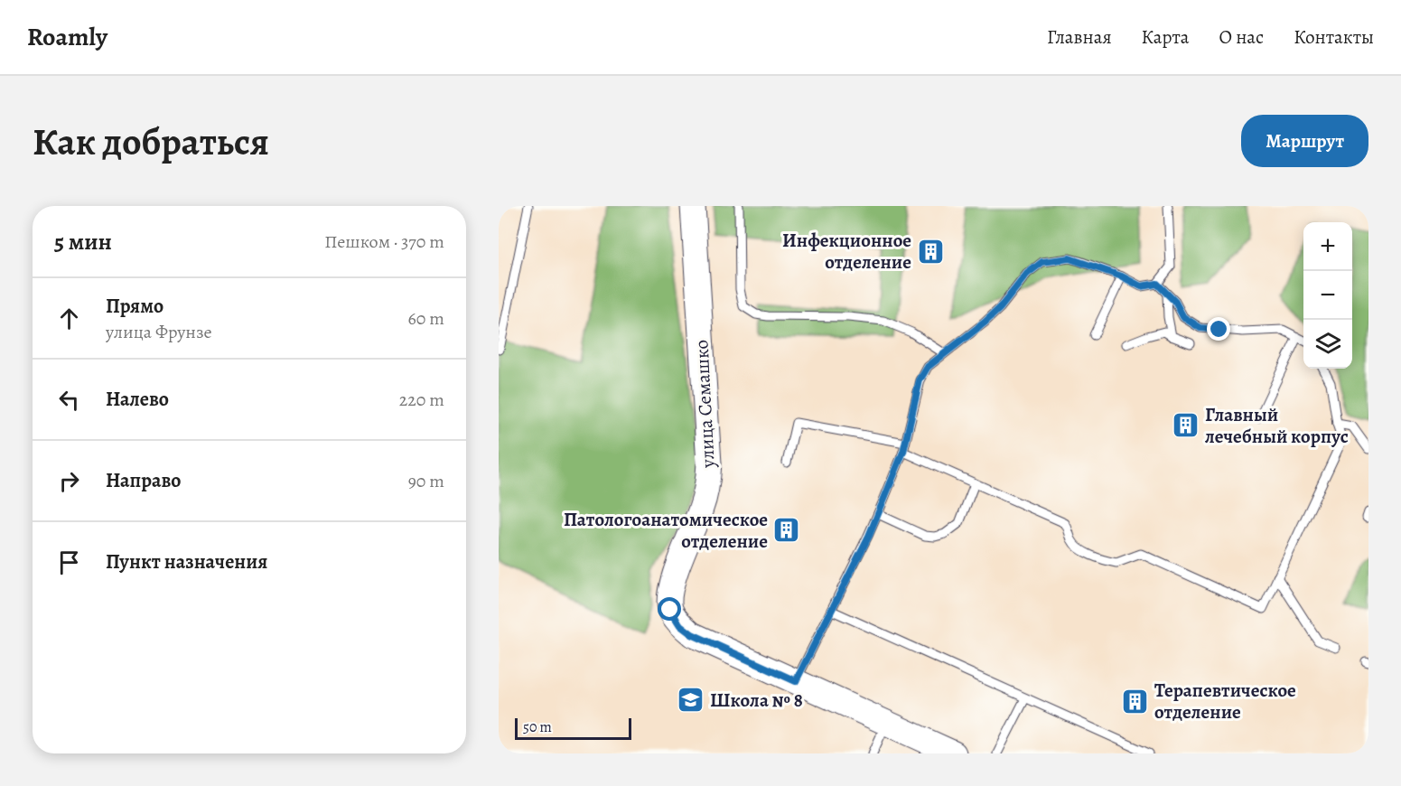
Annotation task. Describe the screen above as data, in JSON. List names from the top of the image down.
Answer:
{
  "streets": {
    "street": ["улица Семашко"]
  },
  "places": {
    "building": [
      "Инфекционное отделение",
      "Главный лечебный корпус",
      "Патологоанатомическое отделение",
      "Терапевтическое отделение"
    ],
    "school or university": ["Школа № 8"]
  },
  "scale_bar": "50 m",
  "page": {
    "header": "Roamly",
    "nav": [
      "Главная",
      "Карта",
      "О нас",
      "Контакты"
    ],
    "buttons": "Маршрут",
    "title": "Как добраться",
    "heading": ["5 мин", "Пешком · 370 m"],
    "map_buttons": ["+", "−"],
    "list": [
      ["Прямо", "улица Фрунзе", "60 m"],
      ["Налево", "220 m"],
      ["Направо", "90 m"],
      "Пункт назначения"
    ],
    "scale": "50 m"
  }
}
